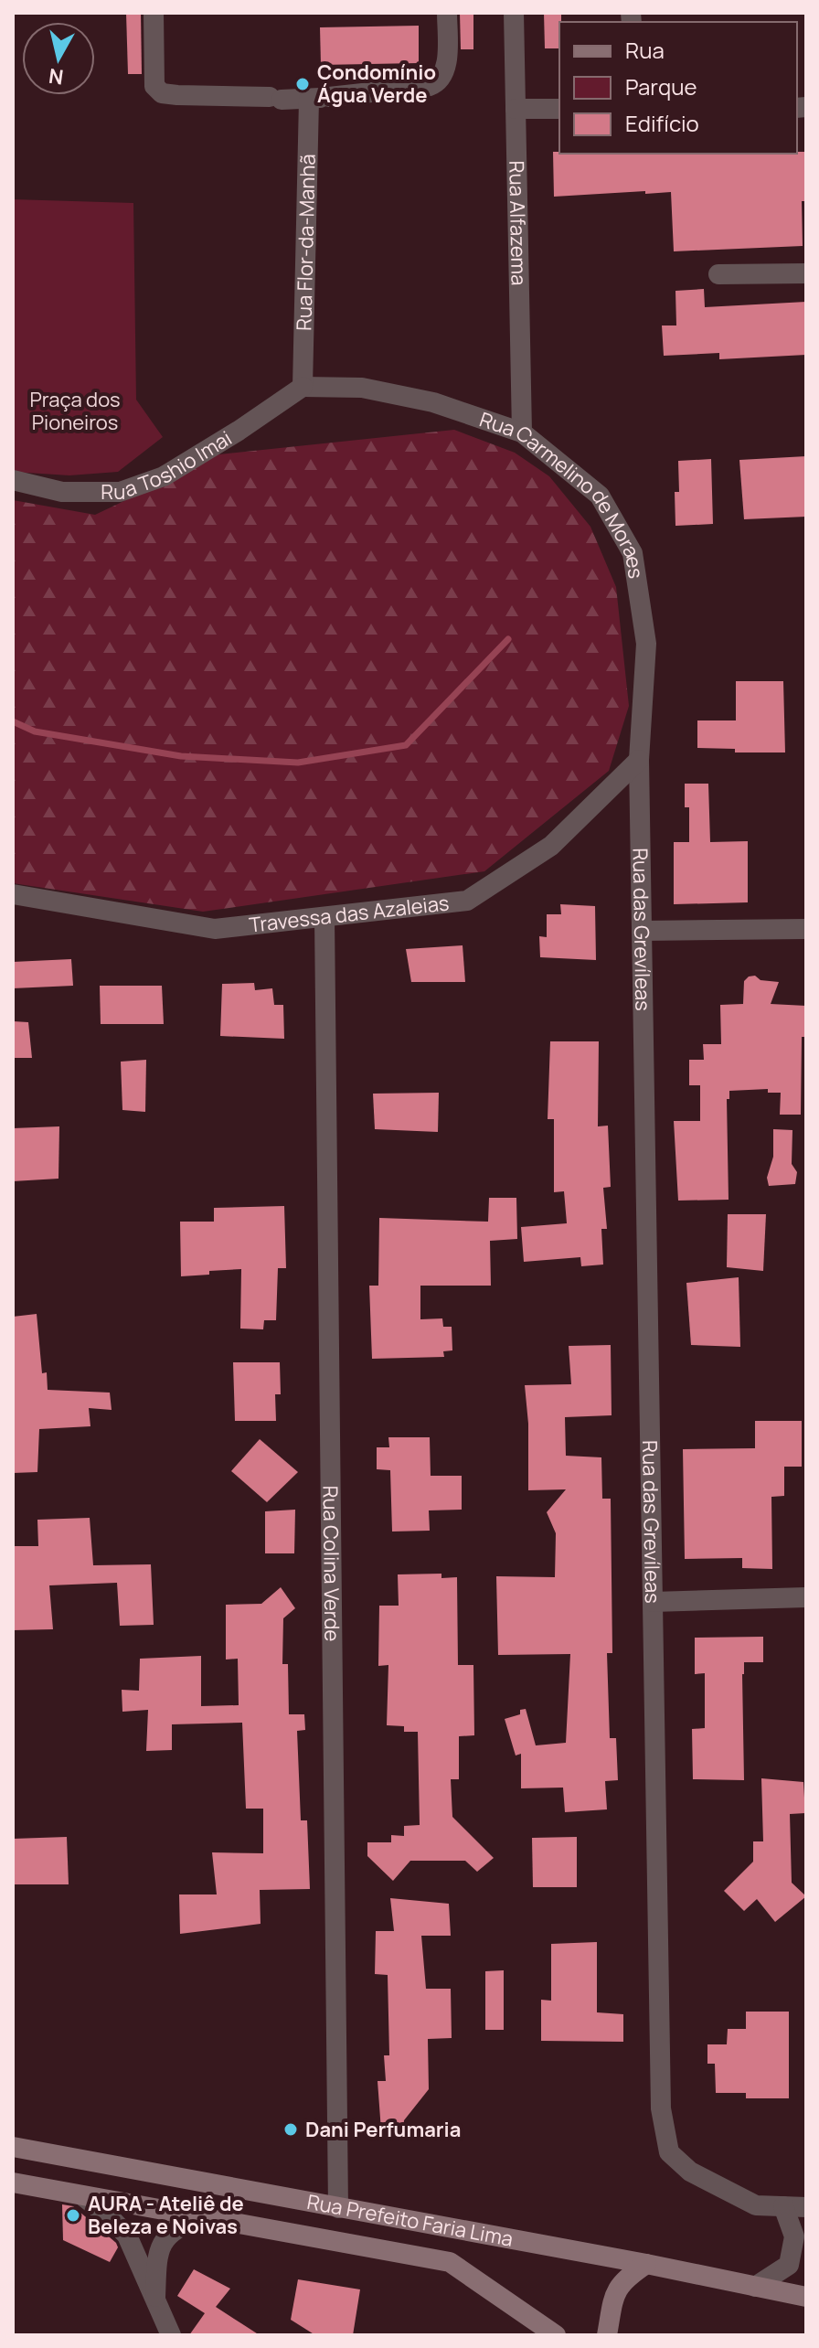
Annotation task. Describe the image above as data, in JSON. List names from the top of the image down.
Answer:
{
  "streets": {
    "main road": ["Rua Prefeito Faria Lima"],
    "street": [
      "Rua Alfazema",
      "Rua Flor-da-Manhã",
      "Rua Toshio Imai",
      "Rua Carmelino de Moraes",
      "Travessa das Azaleias",
      "Rua das Grevíleas",
      "Rua Colina Verde"
    ]
  },
  "crossings": [
    ["Rua Alfazema", "Rua Carmelino de Moraes"],
    ["Rua Flor-da-Manhã", "Rua Toshio Imai"],
    ["Rua Flor-da-Manhã", "Rua Carmelino de Moraes"],
    ["Rua Toshio Imai", "Rua Carmelino de Moraes"],
    ["Rua Carmelino de Moraes", "Travessa das Azaleias"],
    ["Rua Carmelino de Moraes", "Rua das Grevíleas"],
    ["Travessa das Azaleias", "Rua das Grevíleas"],
    ["Travessa das Azaleias", "Rua Colina Verde"],
    ["Rua Colina Verde", "Rua Prefeito Faria Lima"]
  ],
  "parks": ["Praça dos Pioneiros"],
  "places": ["Condomínio Água Verde", "Dani Perfumaria", "AURA - Ateliê de Beleza e Noivas"],
  "legend": ["Rua", "Parque", "Edifício"],
  "north": "bottom"
}
